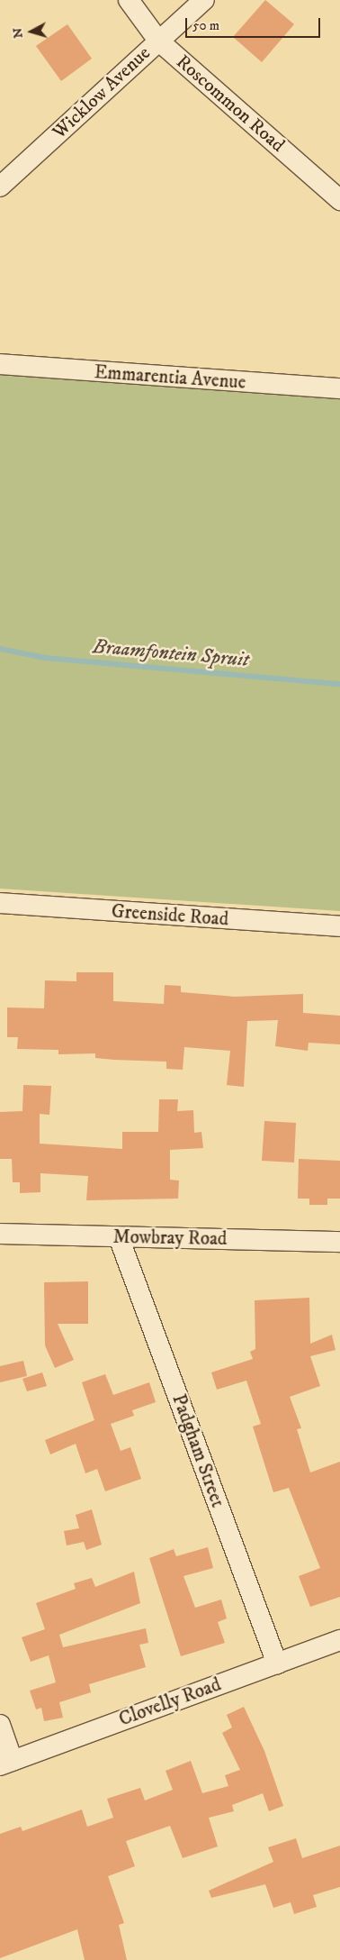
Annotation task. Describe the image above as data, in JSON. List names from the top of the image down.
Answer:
{
  "streets": {
    "street": [
      "Wicklow Avenue",
      "Roscommon Road",
      "Emmarentia Avenue",
      "Greenside Road",
      "Mowbray Road",
      "Padgham Street",
      "Clovelly Road"
    ]
  },
  "crossings": [
    ["Wicklow Avenue", "Roscommon Road"],
    ["Mowbray Road", "Padgham Street"],
    ["Padgham Street", "Clovelly Road"]
  ],
  "water": ["Braamfontein Spruit"],
  "scale_bar": "50 m",
  "north": "left"
}
